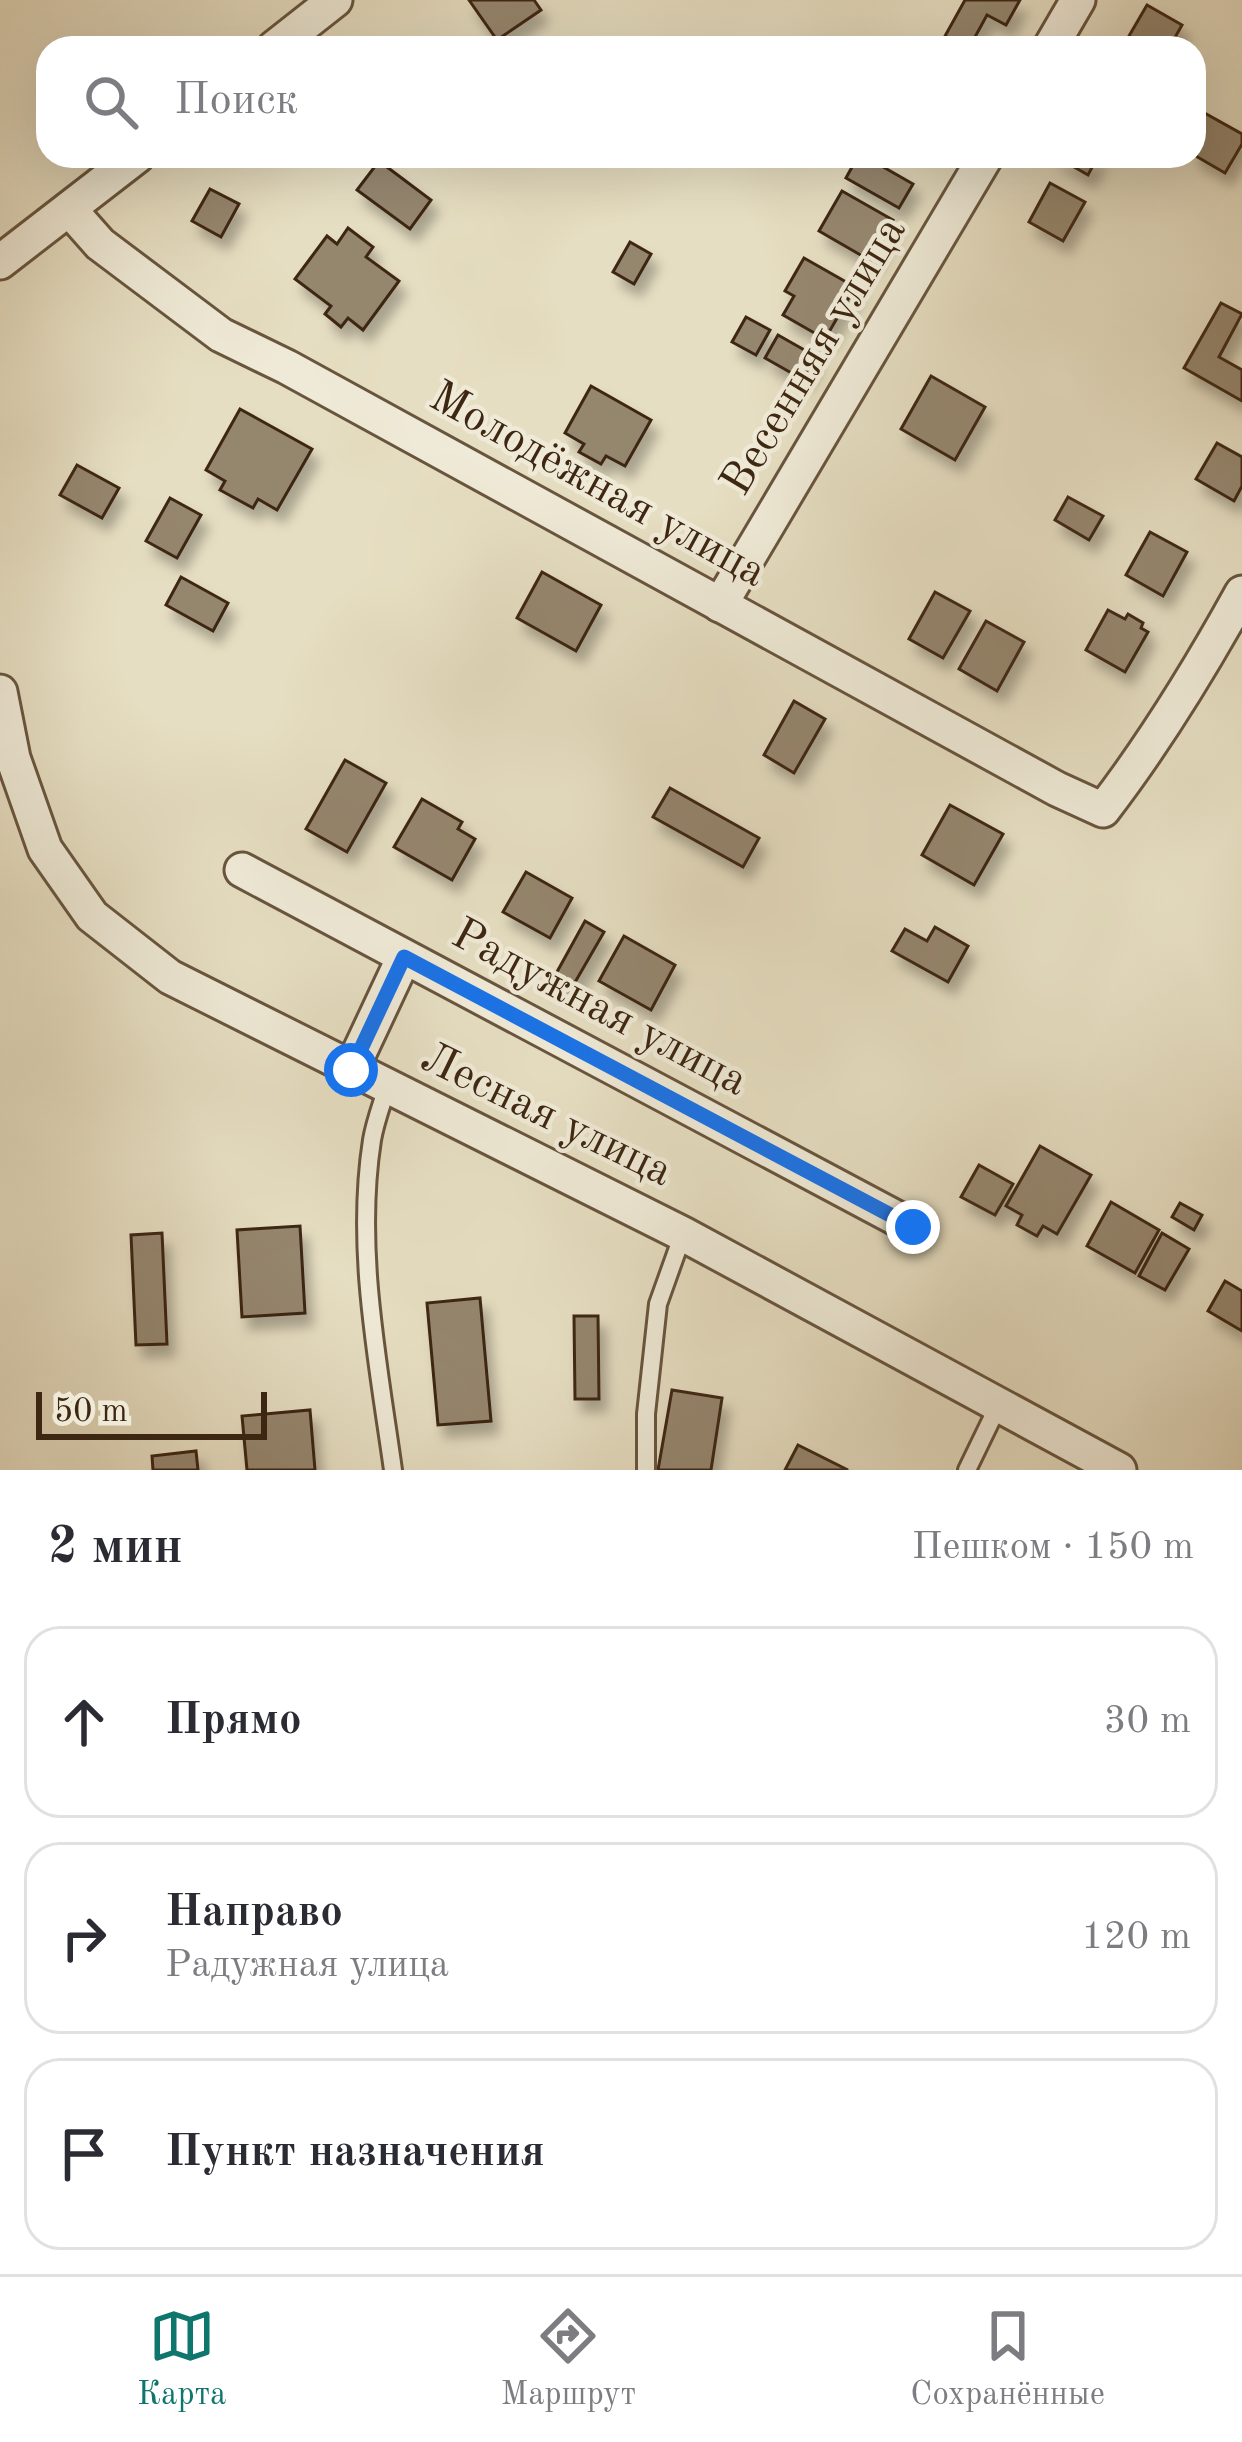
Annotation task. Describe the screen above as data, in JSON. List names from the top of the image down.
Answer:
{
  "streets": {
    "street": [
      "Весенняя улица",
      "Молодёжная улица",
      "Радужная улица",
      "Лесная улица"
    ]
  },
  "crossings": [
    ["Весенняя улица", "Молодёжная улица"]
  ],
  "scale_bar": "50 m",
  "page": {
    "search": "Поиск",
    "scale": "50 m",
    "heading": ["2 мин", "Пешком · 150 m"],
    "list": [
      ["Прямо", "30 m"],
      ["Направо", "Радужная улица", "120 m"],
      "Пункт назначения"
    ],
    "nav": ["Карта", "Маршрут", "Сохранённые"]
  }
}
